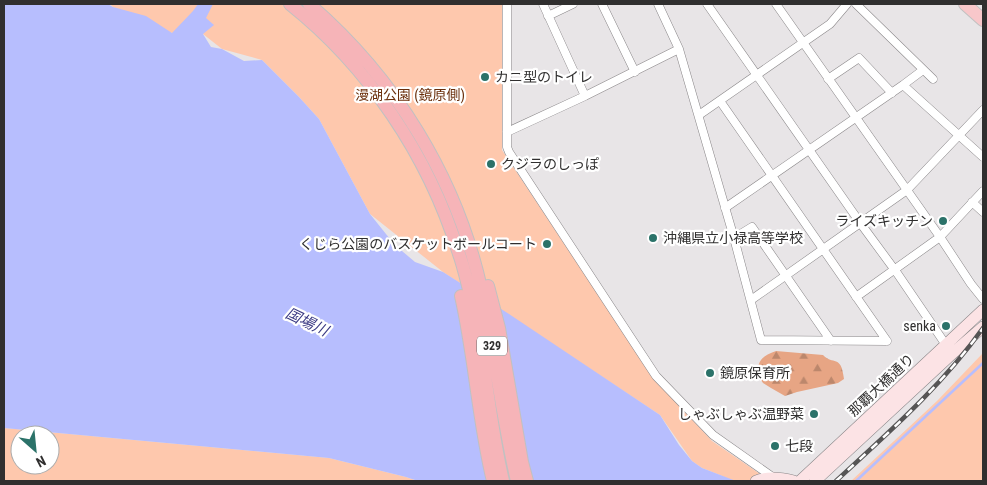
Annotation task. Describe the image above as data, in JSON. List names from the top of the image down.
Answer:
{
  "streets": {
    "highway": ["329"],
    "main road": ["那覇大橋通り"]
  },
  "water": ["国場川"],
  "parks": ["漫湖公園 (鏡原側)"],
  "places": [
    "カニ型のトイレ",
    "クジラのしっぽ",
    "ライズキッチン",
    "沖縄県立小禄高等学校",
    "くじら公園のバスケットボールコート",
    "senka",
    "鏡原保育所",
    "しゃぶしゃぶ温野菜",
    "七段"
  ],
  "north": "bottom right"
}
